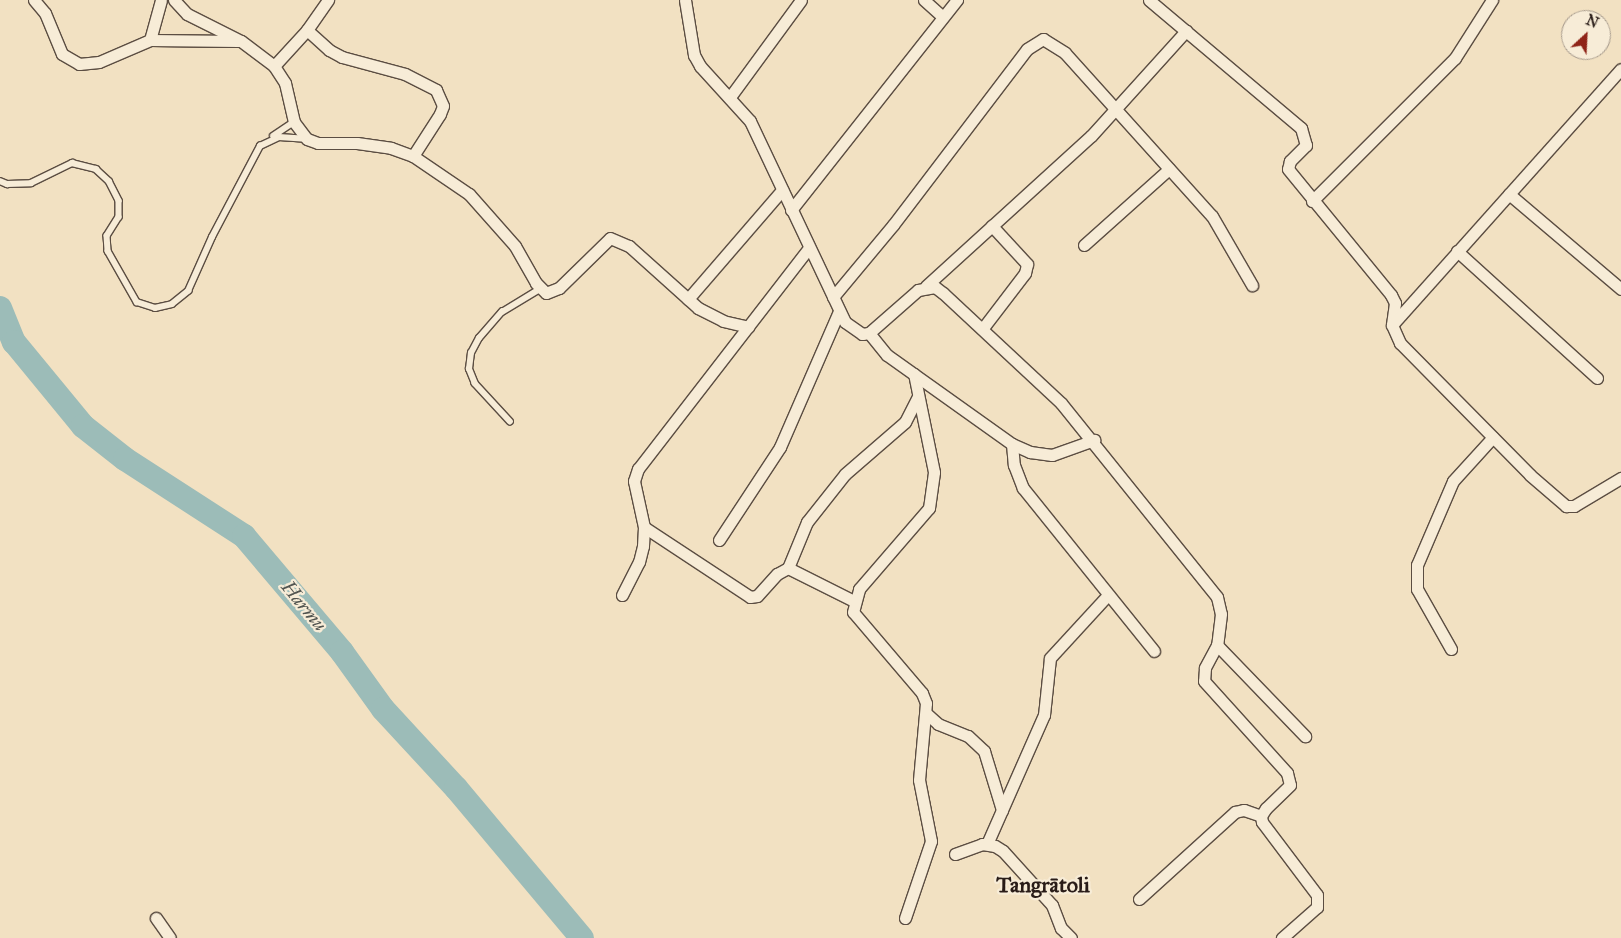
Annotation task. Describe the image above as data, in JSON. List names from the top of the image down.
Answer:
{
  "districts": ["Tangrātoli"],
  "water": ["Harmu"],
  "north": "top right"
}
